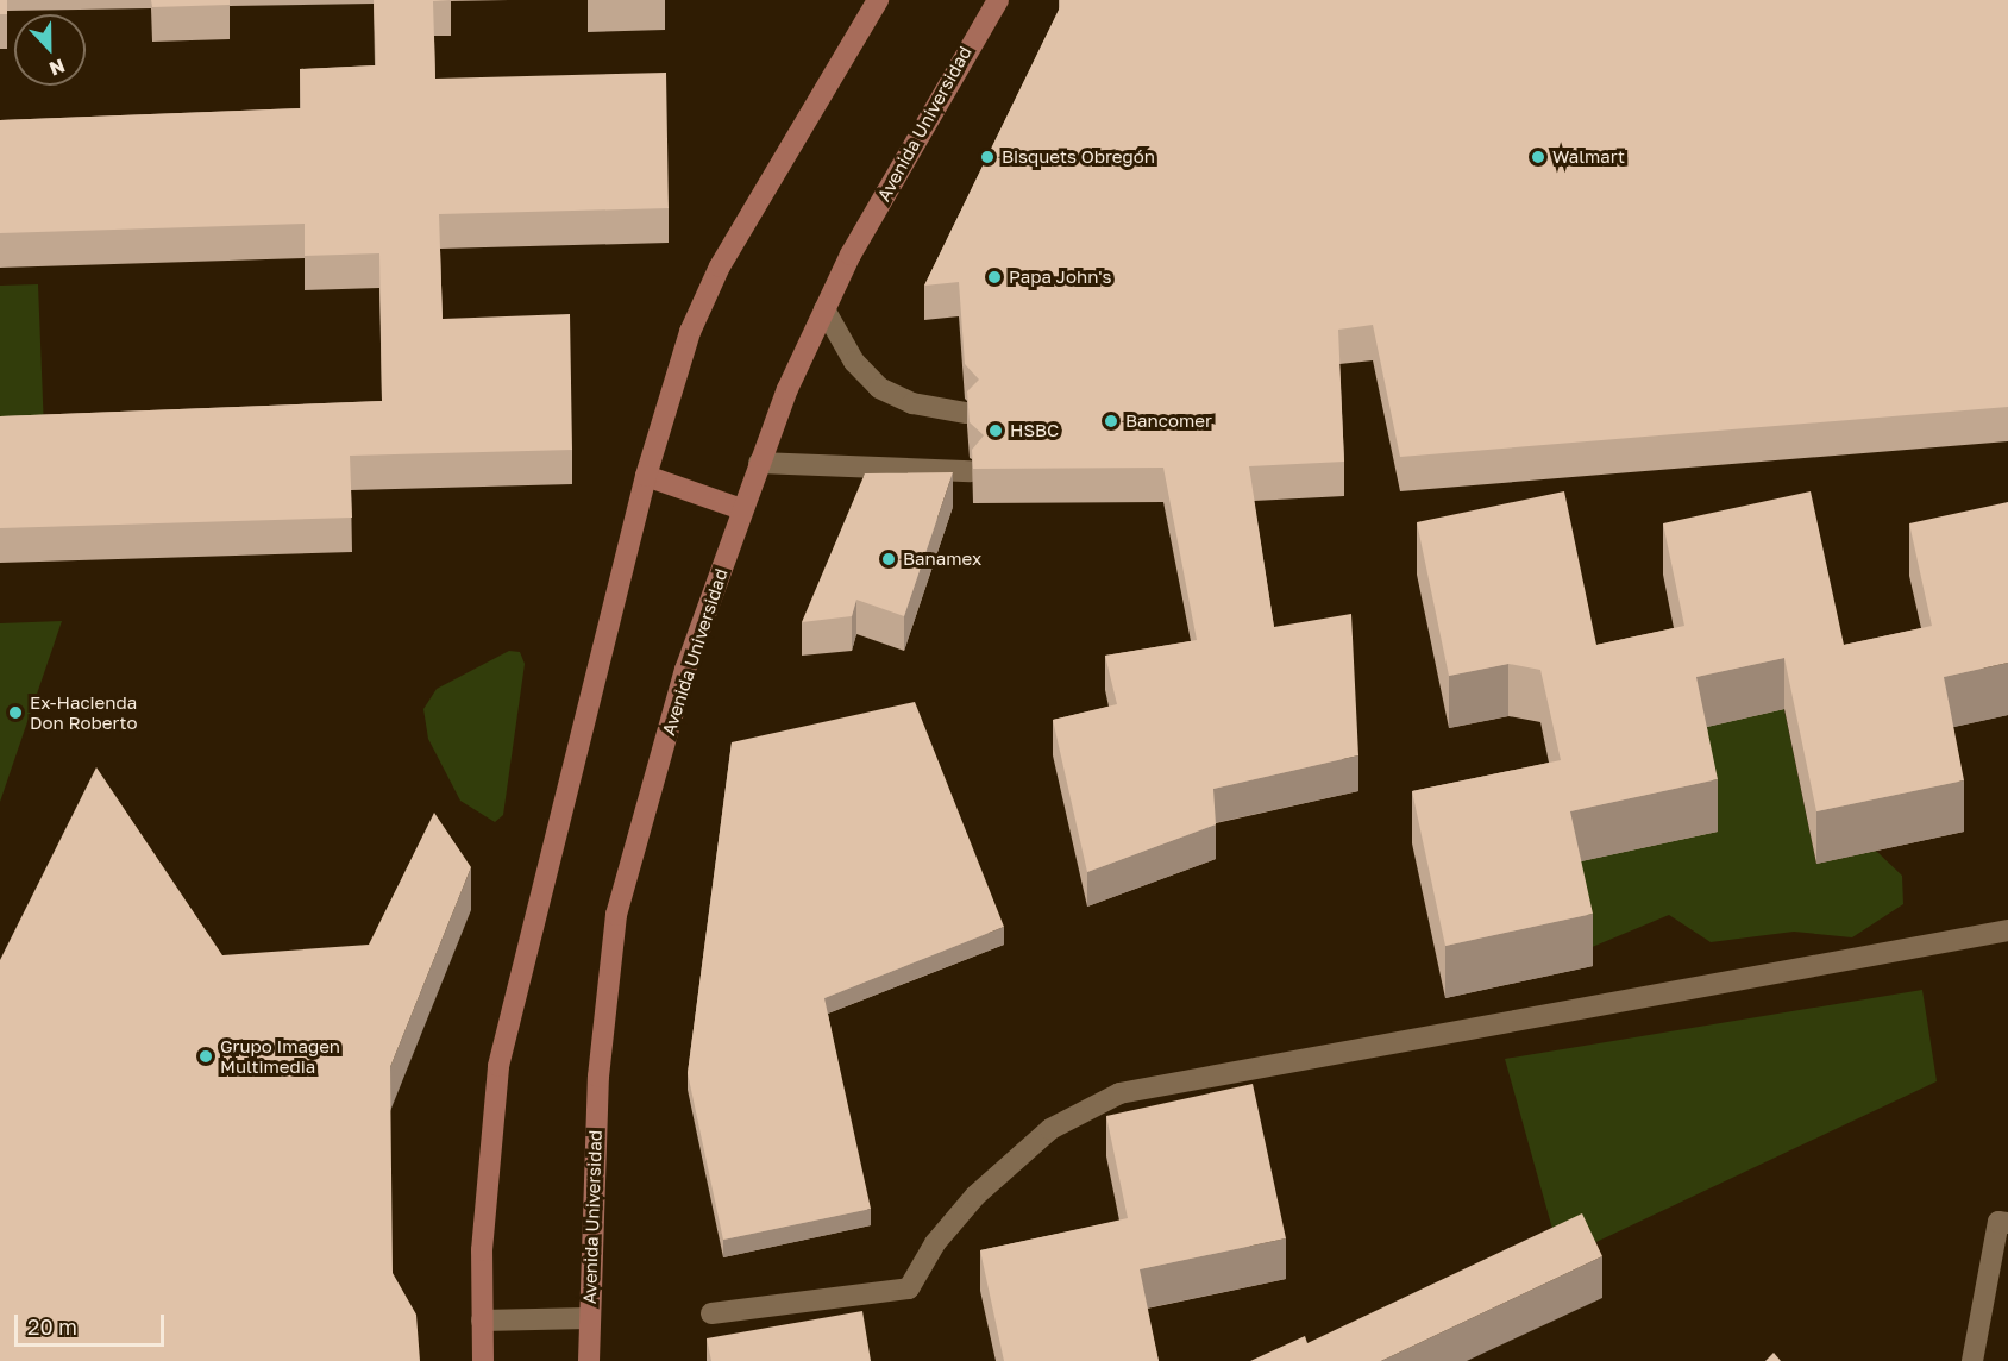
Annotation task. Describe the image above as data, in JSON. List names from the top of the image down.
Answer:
{
  "streets": {
    "main road": ["Avenida Universidad"]
  },
  "places": [
    "Bisquets Obregón",
    "Walmart",
    "Papa John's",
    "Bancomer",
    "HSBC",
    "Banamex",
    "Ex-Hacienda Don Roberto",
    "Grupo Imagen Multimedia"
  ],
  "scale_bar": "20 m",
  "north": "bottom"
}
